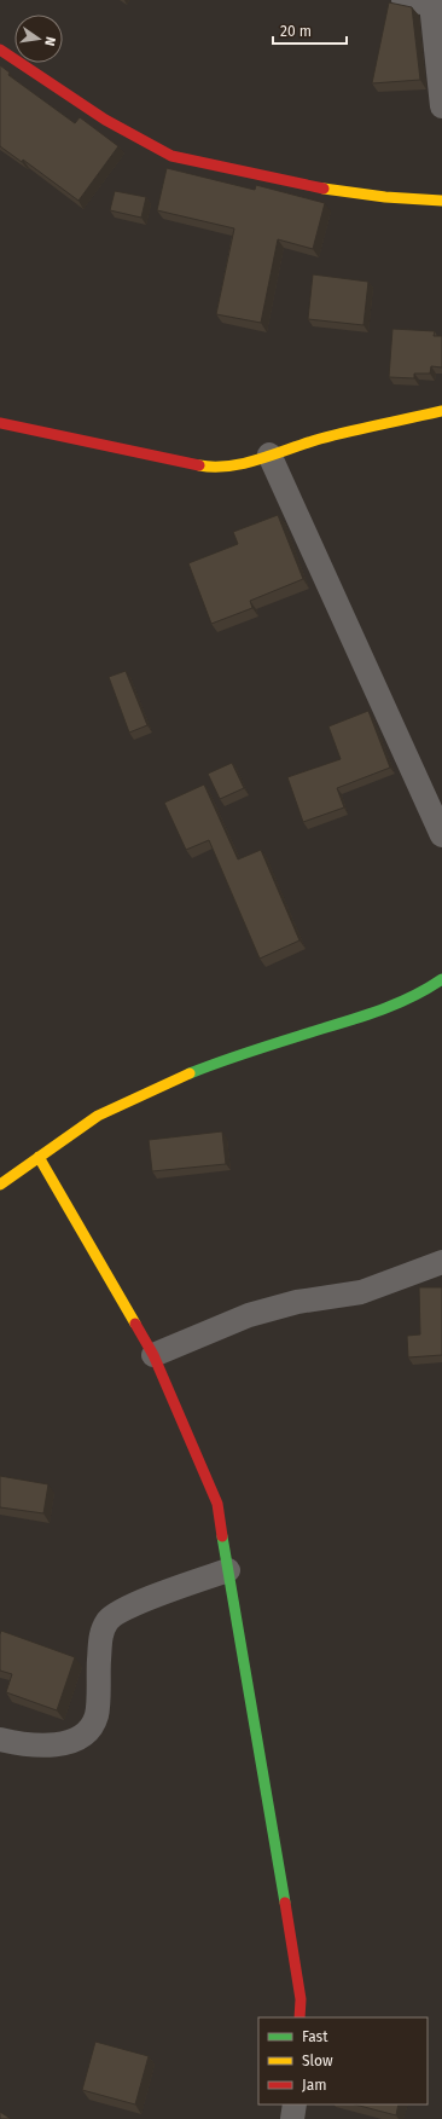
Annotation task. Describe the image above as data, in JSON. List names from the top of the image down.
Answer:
{
  "legend": ["Fast", "Slow", "Jam"],
  "scale_bar": "20 m",
  "north": "right"
}
